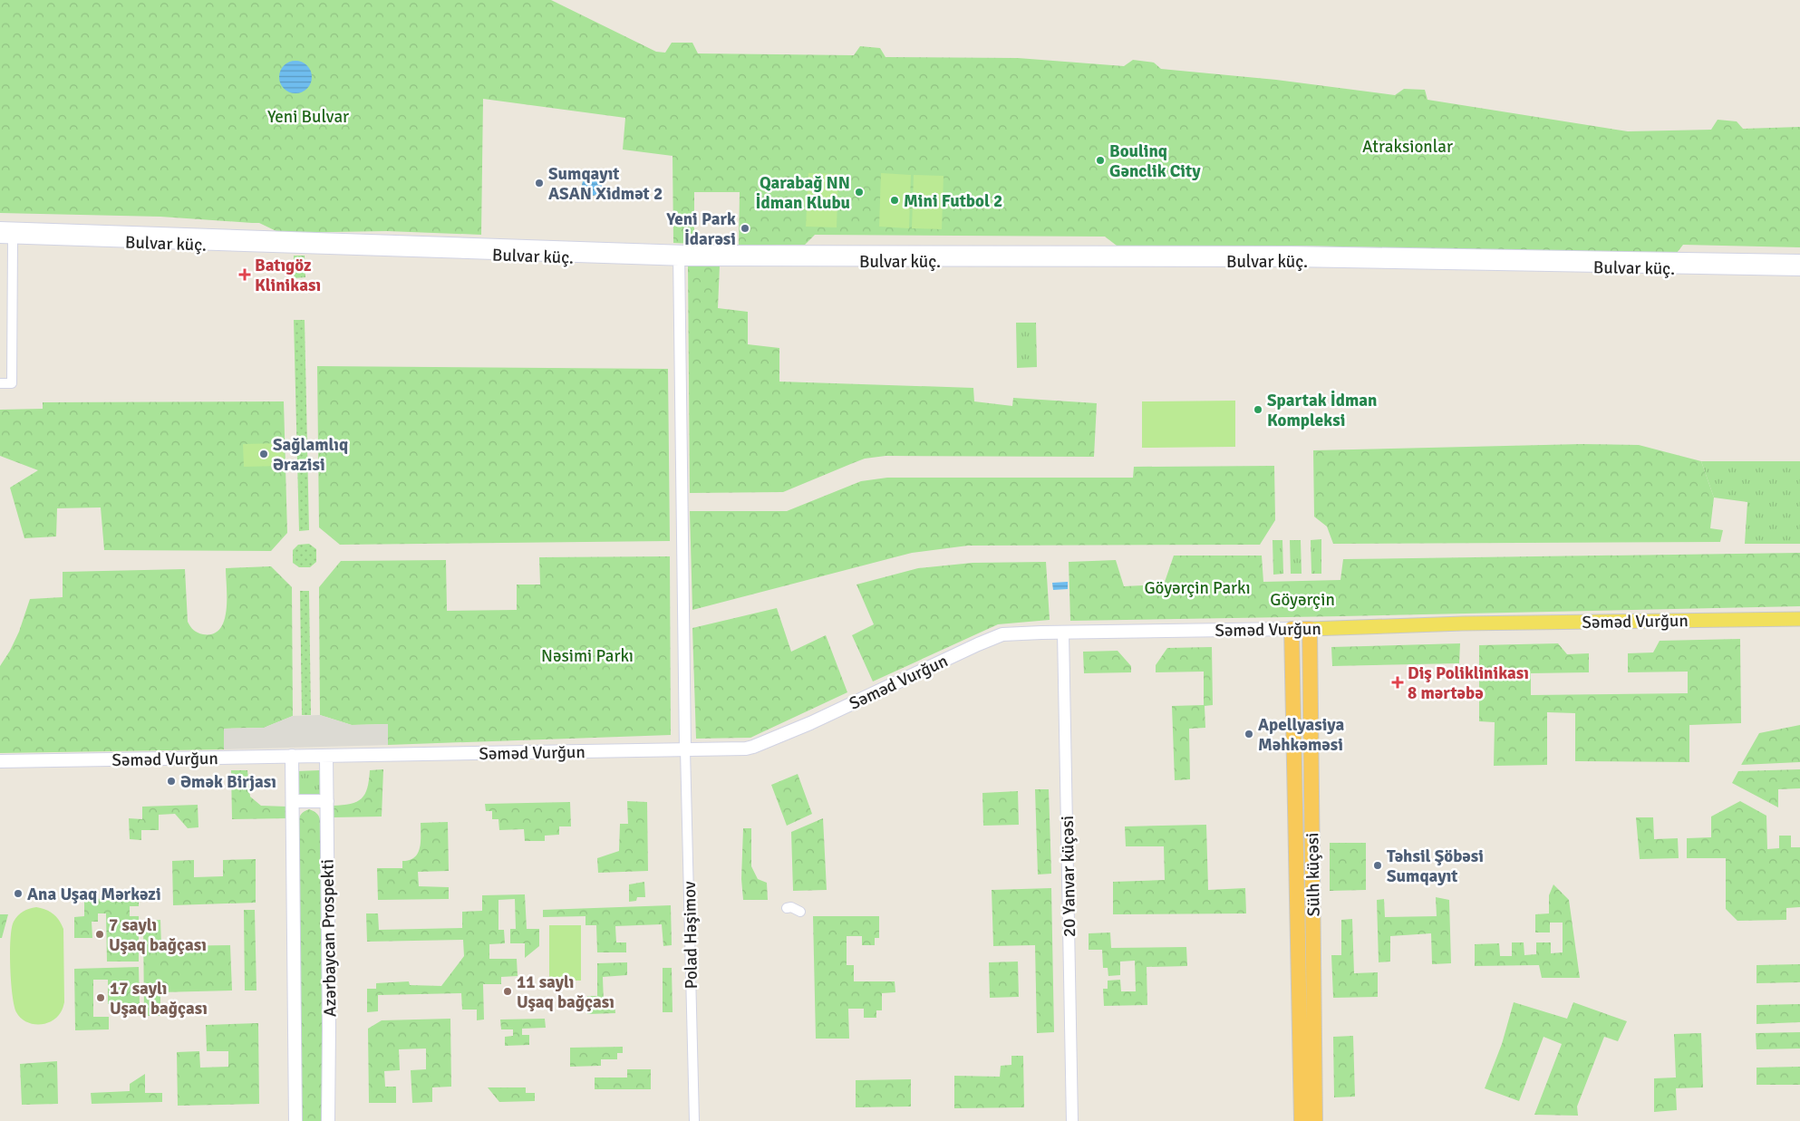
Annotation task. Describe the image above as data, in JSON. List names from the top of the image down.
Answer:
{
  "streets": {
    "highway": ["Səməd Vurğun", "Sülh küçəsi"],
    "main road": ["Azərbaycan Prospekti"],
    "street": ["Bulvar küç.", "20 Yanvar küçəsi", "Polad Həşimov"]
  },
  "crossings": [
    ["Səməd Vurğun", "Sülh küçəsi"],
    ["Səməd Vurğun", "20 Yanvar küçəsi"],
    ["Səməd Vurğun", "Polad Həşimov"],
    ["Səməd Vurğun", "Azərbaycan Prospekti"]
  ],
  "parks": [
    "Yeni Bulvar",
    "Atraksionlar",
    "Göyərçin Parkı",
    "Göyərçin",
    "Nəsimi Parkı"
  ],
  "places": {
    "other": [
      "Boulinq Gənclik City",
      "Sumqayıt ASAN Xidmət 2",
      "Qarabağ NN İdman Klubu",
      "Mini Futbol 2",
      "Yeni Park İdarəsi",
      "Spartak İdman Kompleksi",
      "Sağlamlıq Ərazisi",
      "Apellyasiya Məhkəməsi",
      "Əmək Birjası",
      "Təhsil Şöbəsi Sumqayıt",
      "Ana Uşaq Mərkəzi",
      "7 saylı Uşaq bağçası",
      "11 saylı Uşaq bağçası",
      "17 saylı Uşaq bağçası"
    ],
    "health": ["Batıgöz Klinikası", "Diş Poliklinikası 8 mərtəbə"]
  }
}
